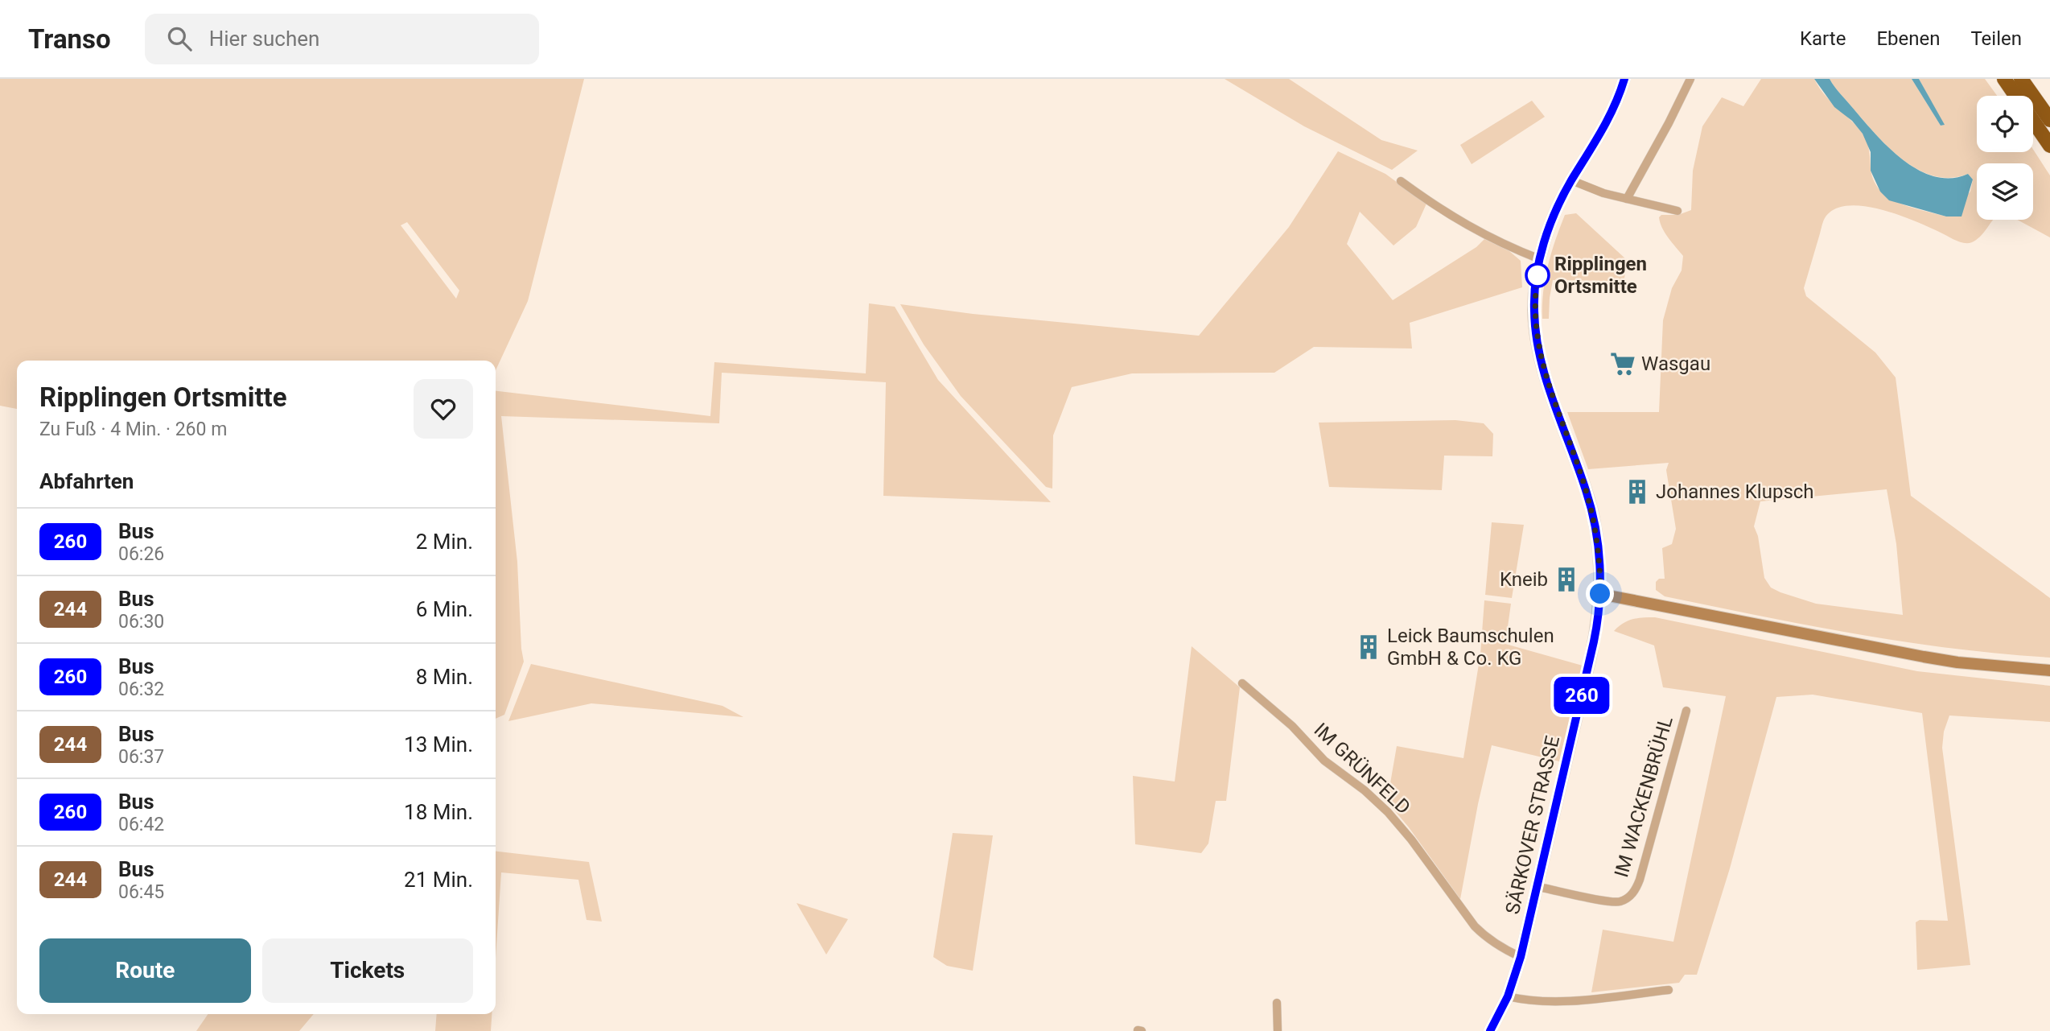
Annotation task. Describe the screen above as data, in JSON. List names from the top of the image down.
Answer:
{
  "streets": {
    "main road": ["SÄRKOVER STRASSE"],
    "street": ["IM GRÜNFELD", "IM WACKENBRÜHL"]
  },
  "crossings": [
    ["IM GRÜNFELD", "SÄRKOVER STRASSE"],
    ["IM WACKENBRÜHL", "SÄRKOVER STRASSE"]
  ],
  "places": {
    "other": ["Ripplingen Ortsmitte"],
    "supermarket": ["Wasgau"],
    "building": ["Johannes Klupsch", "Kneib", "Leick Baumschulen GmbH & Co. KG"]
  },
  "lines": ["bus line 260"],
  "page": {
    "header": "Transo",
    "search": "Hier suchen",
    "nav": ["Karte", "Ebenen", "Teilen"],
    "on_map": "260",
    "heading": [
      ["Ripplingen Ortsmitte", "Zu Fuß · 4 Min. · 260 m"],
      "Abfahrten"
    ],
    "list": [
      {
        "mark": "260",
        "name": "Bus",
        "note": "06:26",
        "value": "2 Min."
      },
      {
        "mark": "244",
        "name": "Bus",
        "note": "06:30",
        "value": "6 Min."
      },
      {
        "mark": "260",
        "name": "Bus",
        "note": "06:32",
        "value": "8 Min."
      },
      {
        "mark": "244",
        "name": "Bus",
        "note": "06:37",
        "value": "13 Min."
      },
      {
        "mark": "260",
        "name": "Bus",
        "note": "06:42",
        "value": "18 Min."
      },
      {
        "mark": "244",
        "name": "Bus",
        "note": "06:45",
        "value": "21 Min."
      }
    ],
    "buttons": ["Route", "Tickets"]
  }
}
